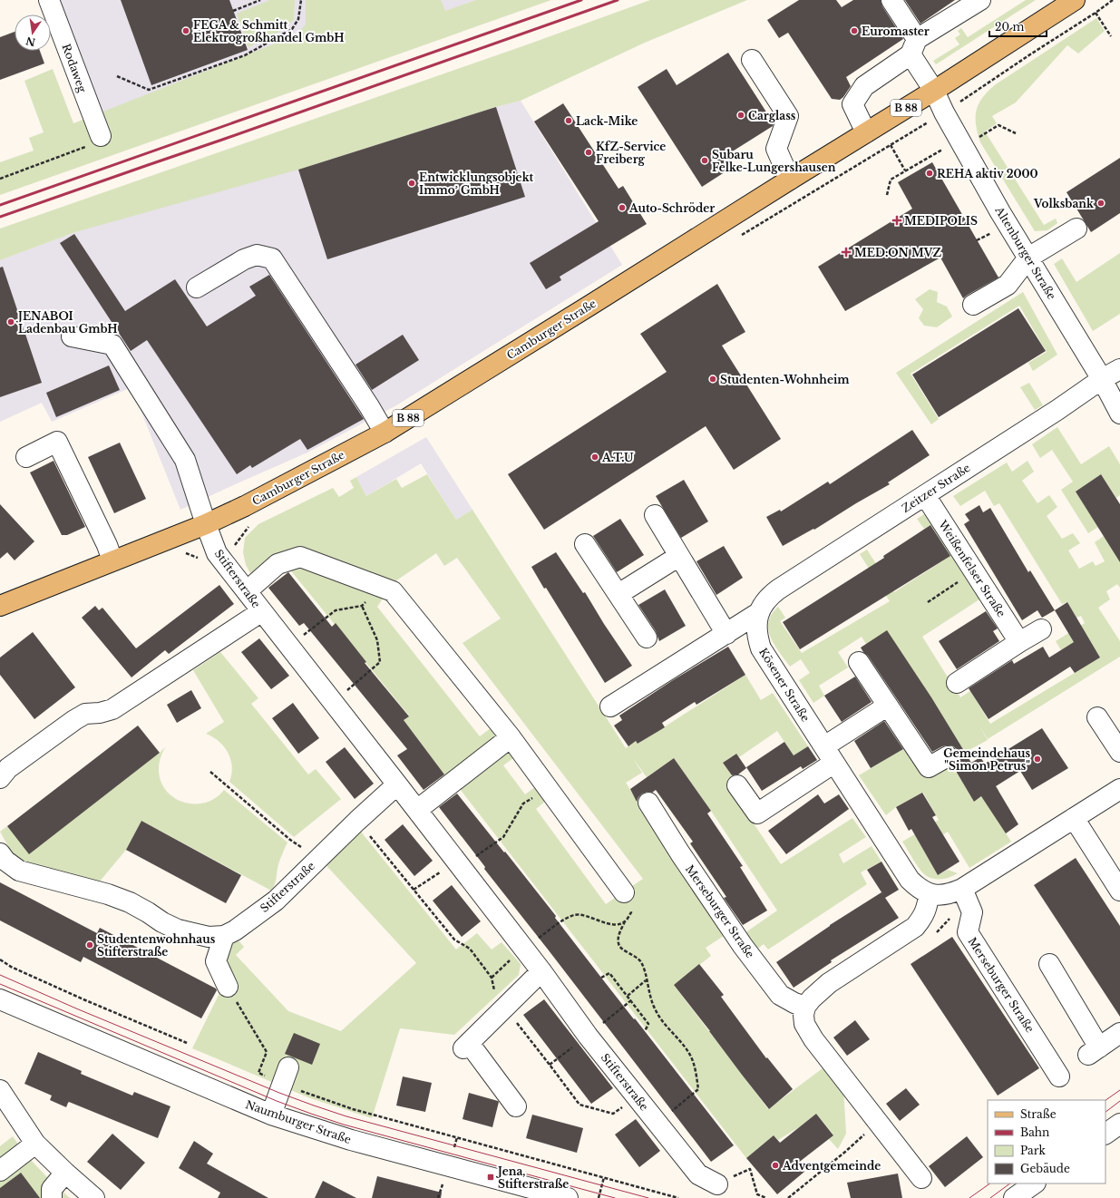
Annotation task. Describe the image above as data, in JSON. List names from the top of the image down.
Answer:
{
  "streets": {
    "main road": ["B 88", "Camburger Straße"],
    "street": [
      "Rodaweg",
      "Altenburger Straße",
      "Zeitzer Straße",
      "Weißenfelser Straße",
      "Stifterstraße",
      "Kösener Straße",
      "Merseburger Straße",
      "Naumburger Straße"
    ]
  },
  "crossings": [
    ["Altenburger Straße", "Camburger Straße"],
    ["Altenburger Straße", "Zeitzer Straße"],
    ["Camburger Straße", "Stifterstraße"],
    ["Zeitzer Straße", "Weißenfelser Straße"],
    ["Zeitzer Straße", "Kösener Straße"]
  ],
  "places": {
    "other": [
      "FEGA & Schmitt Elektrogroßhandel GmbH",
      "Euromaster",
      "Carglass",
      "Lack-Mike",
      "KfZ-Service Freiberg",
      "Subaru Felke-Lungershausen",
      "REHA aktiv 2000",
      "Entwicklungsobjekt Immo⁵ GmbH",
      "Volksbank",
      "Auto-Schröder",
      "JENABOI Ladenbau GmbH",
      "Studenten-Wohnheim",
      "A.T.U",
      "Gemeindehaus \"Simon Petrus\"",
      "Studentenwohnhaus Stifterstraße",
      "Adventgemeinde"
    ],
    "health": ["MEDIPOLIS", "MED:ON MVZ"],
    "transit": ["Jena, Stifterstraße"]
  },
  "legend": [
    "Straße",
    "Bahn",
    "Park",
    "Gebäude"
  ],
  "scale_bar": "20 m",
  "north": "bottom"
}
